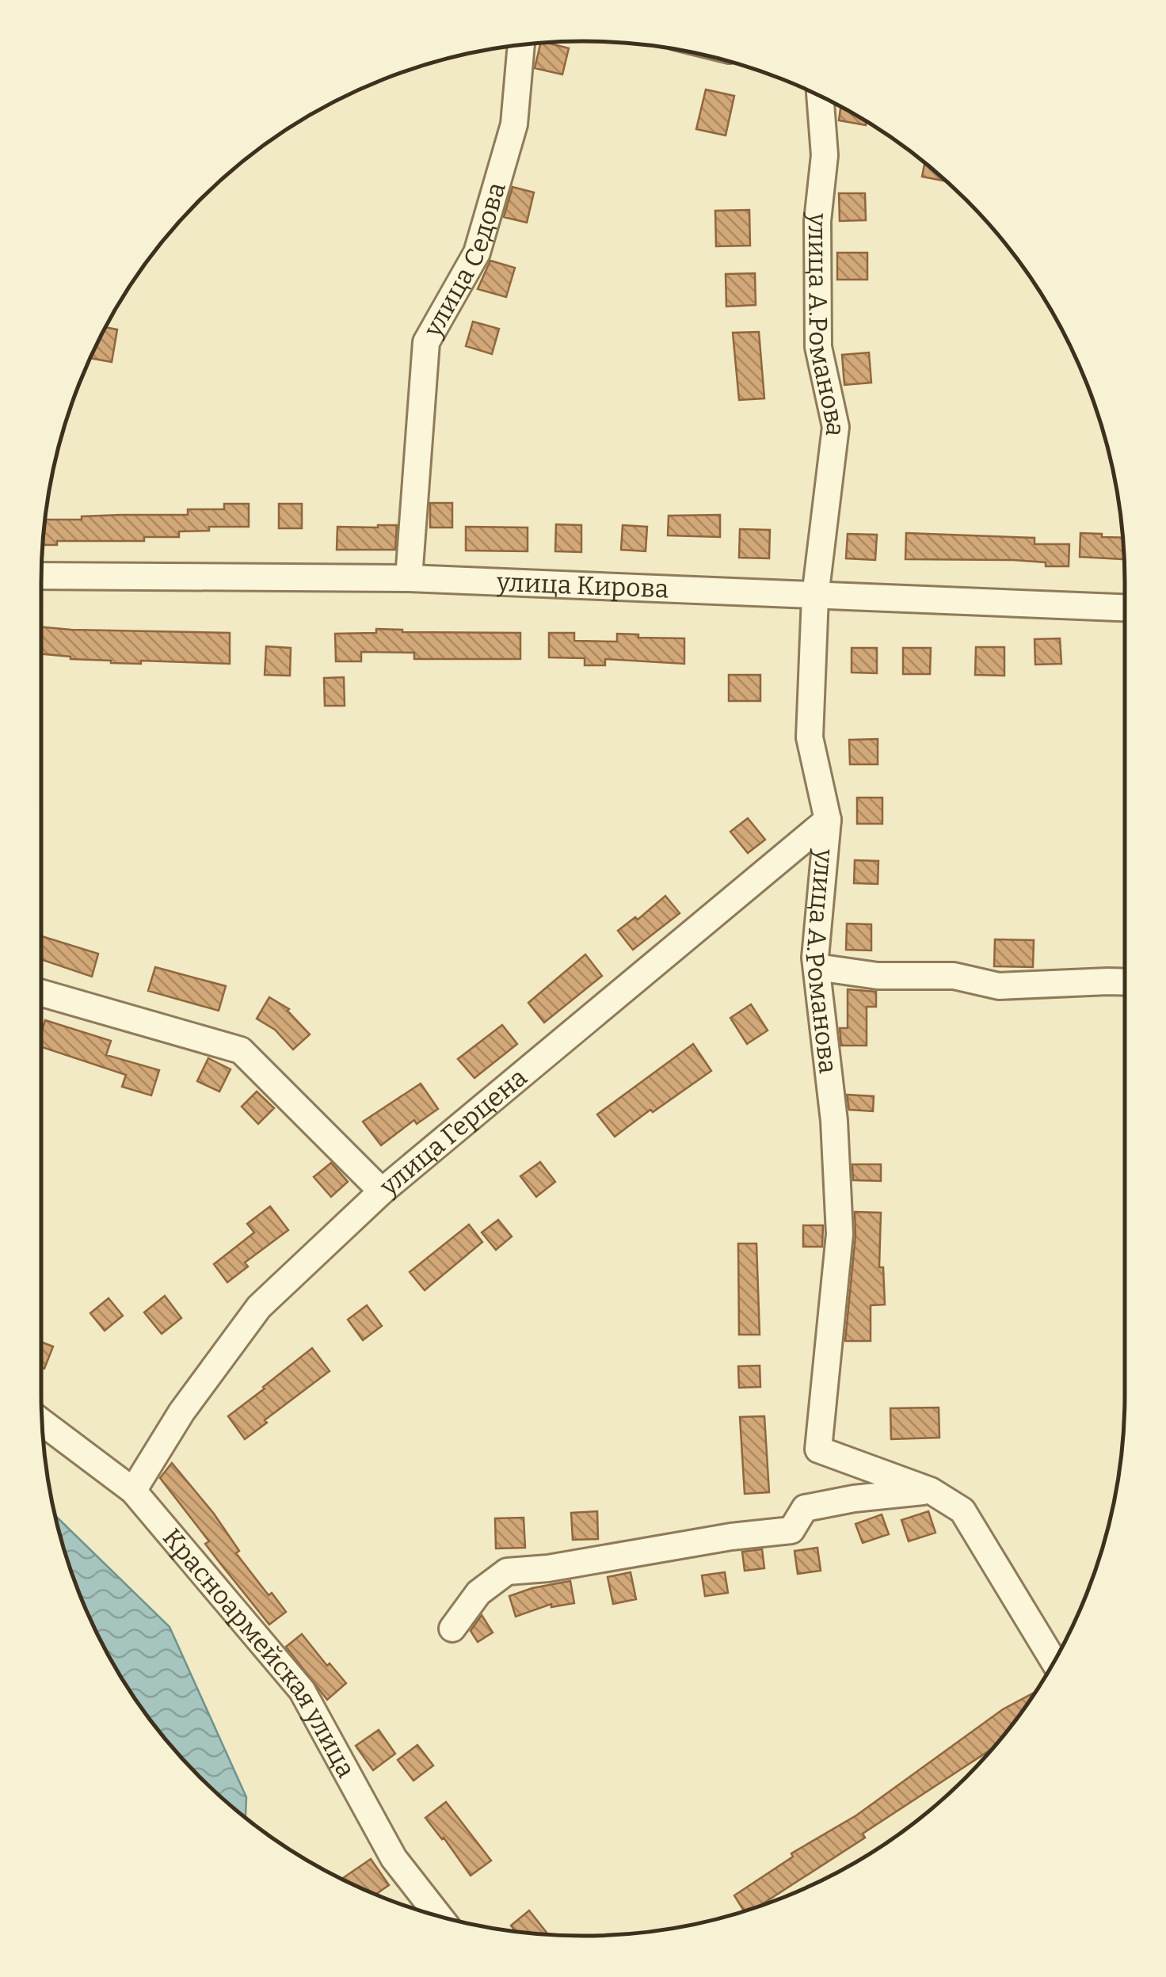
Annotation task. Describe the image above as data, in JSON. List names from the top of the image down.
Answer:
{
  "streets": {
    "street": [
      "улица Седова",
      "улица А.Романова",
      "улица Кирова",
      "улица Герцена",
      "Красноармейская улица"
    ]
  },
  "crossings": [
    ["улица Седова", "улица Кирова"],
    ["улица А.Романова", "улица Кирова"],
    ["улица А.Романова", "улица Герцена"],
    ["улица Герцена", "Красноармейская улица"]
  ]
}
